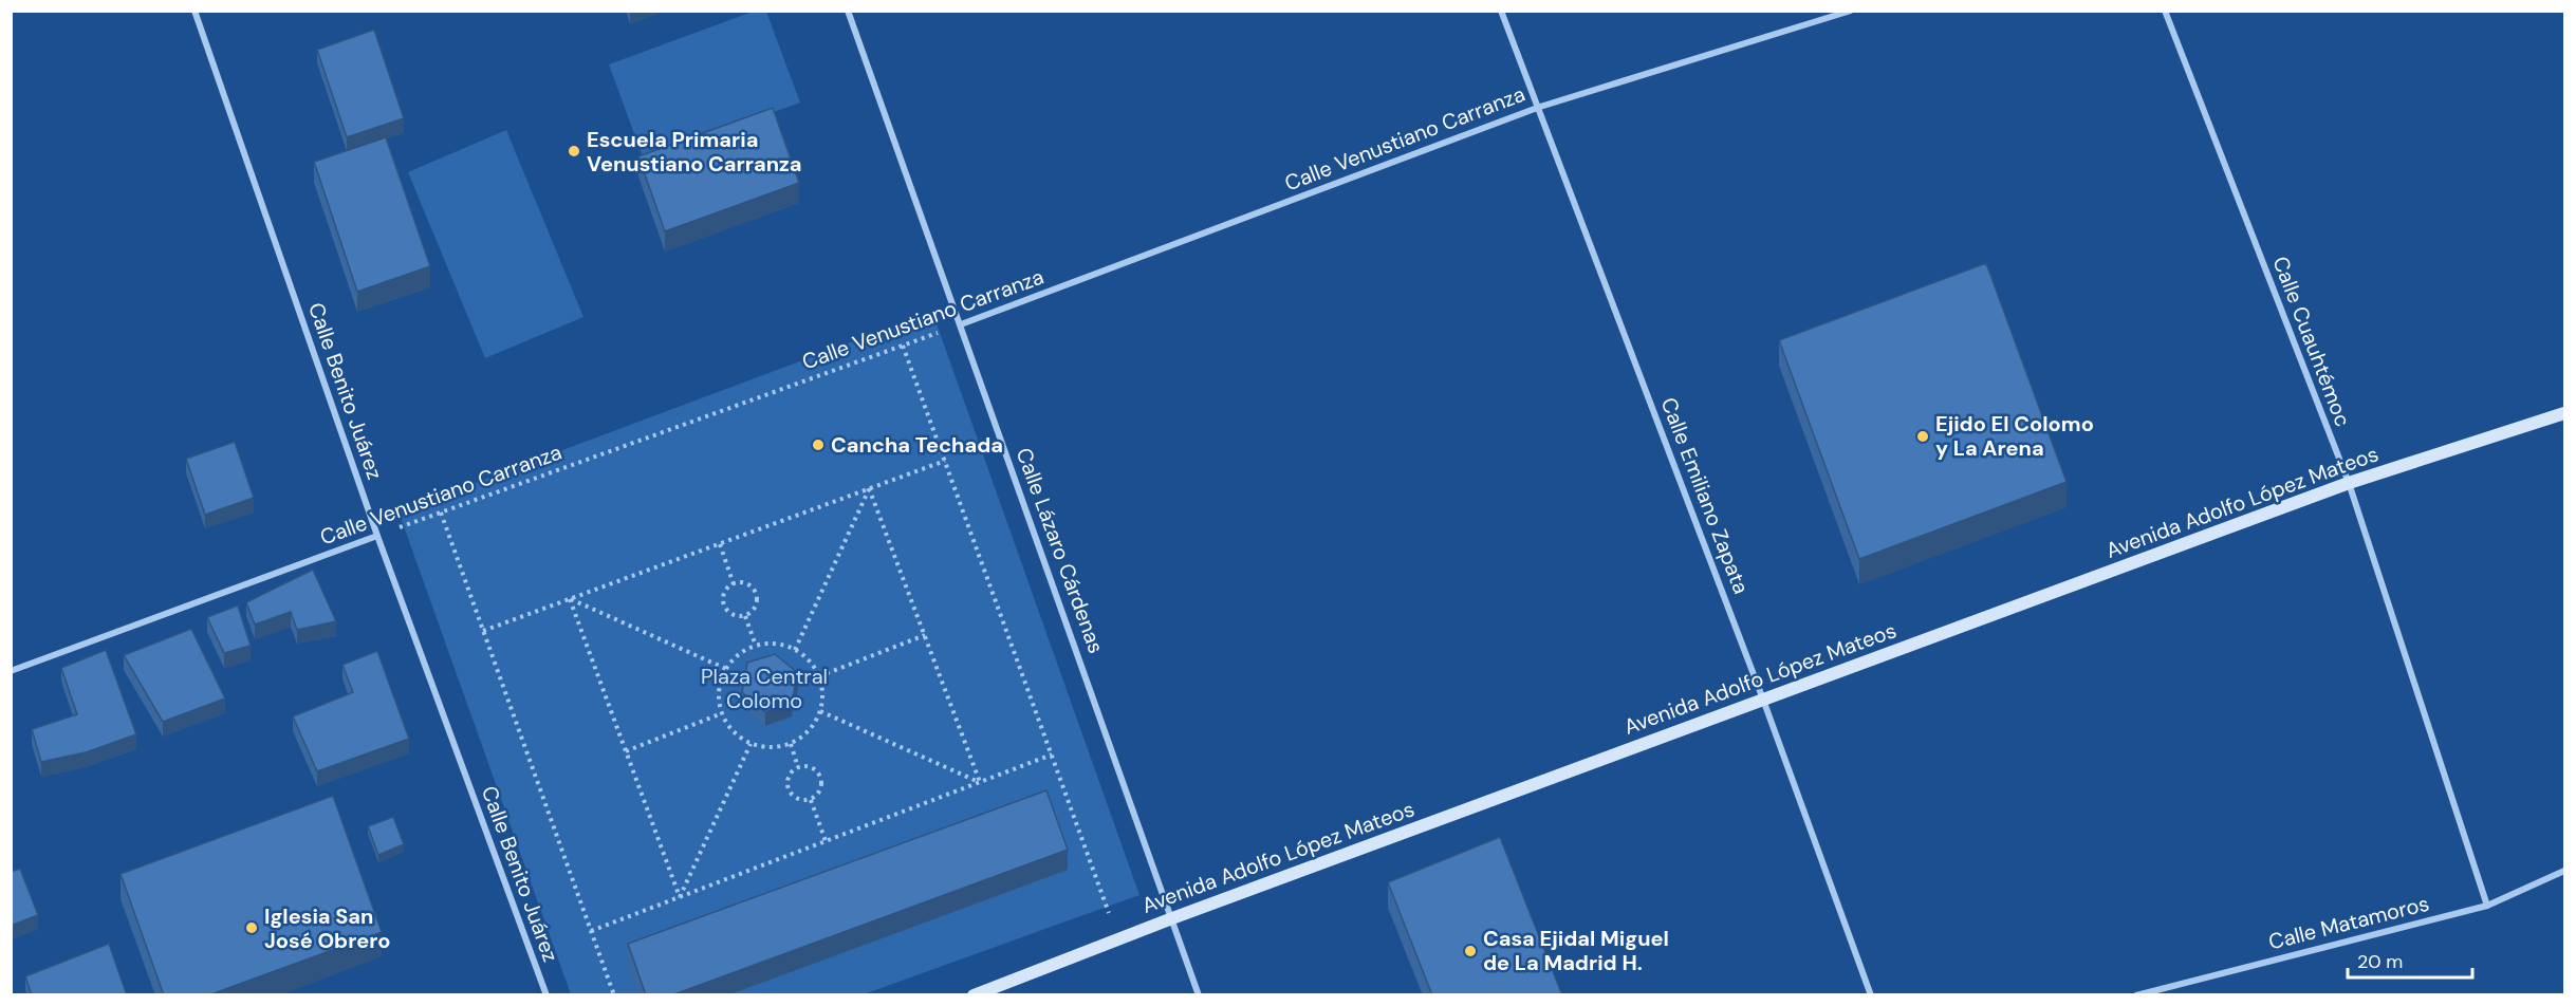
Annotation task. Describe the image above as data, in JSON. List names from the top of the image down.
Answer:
{
  "streets": {
    "main road": ["Avenida Adolfo López Mateos"],
    "street": [
      "Calle Venustiano Carranza",
      "Calle Cuauhtémoc",
      "Calle Benito Juárez",
      "Calle Emiliano Zapata",
      "Calle Lázaro Cárdenas",
      "Calle Matamoros"
    ]
  },
  "crossings": [
    ["Calle Venustiano Carranza", "Calle Benito Juárez"],
    ["Calle Venustiano Carranza", "Calle Emiliano Zapata"],
    ["Calle Venustiano Carranza", "Calle Lázaro Cárdenas"],
    ["Calle Cuauhtémoc", "Avenida Adolfo López Mateos"],
    ["Calle Cuauhtémoc", "Calle Matamoros"],
    ["Calle Emiliano Zapata", "Avenida Adolfo López Mateos"],
    ["Avenida Adolfo López Mateos", "Calle Lázaro Cárdenas"]
  ],
  "parks": ["Plaza Central Colomo"],
  "places": [
    "Escuela Primaria Venustiano Carranza",
    "Ejido El Colomo y La Arena",
    "Cancha Techada",
    "Iglesia San José Obrero",
    "Casa Ejidal Miguel de La Madrid H."
  ],
  "scale_bar": "20 m"
}
